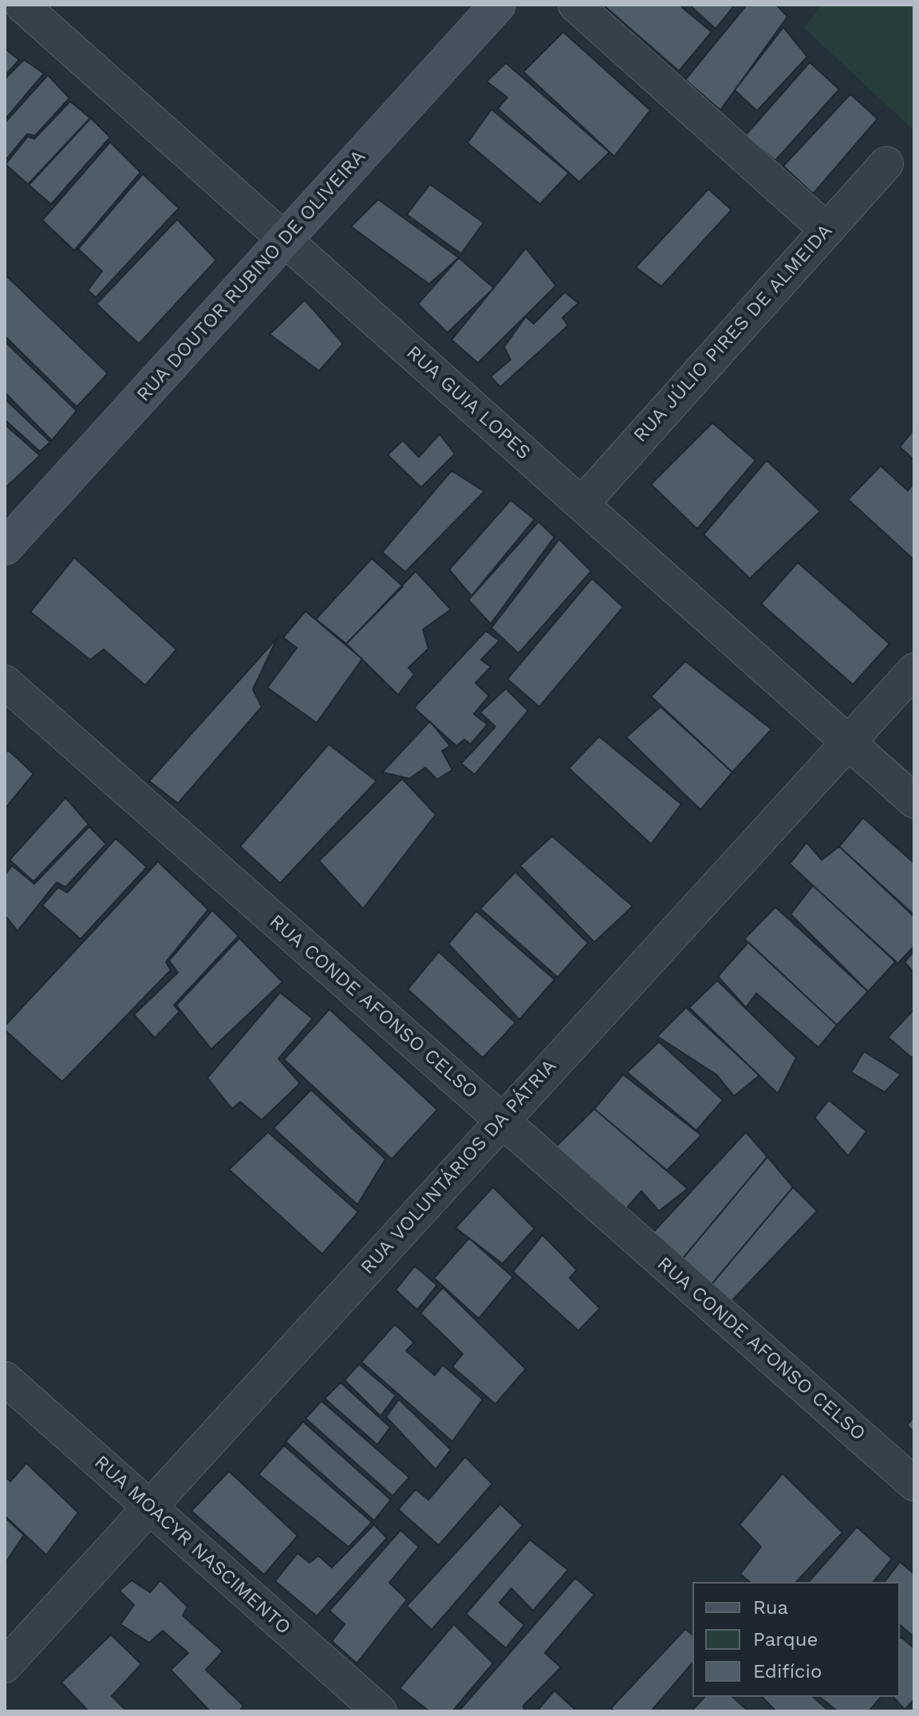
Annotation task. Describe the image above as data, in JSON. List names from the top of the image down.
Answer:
{
  "streets": {
    "street": [
      "RUA DOUTOR RUBINO DE OLIVEIRA",
      "RUA JÚLIO PIRES DE ALMEIDA",
      "RUA GUIA LOPES",
      "RUA CONDE AFONSO CELSO",
      "RUA VOLUNTÁRIOS DA PÁTRIA",
      "RUA MOACYR NASCIMENTO"
    ]
  },
  "crossings": [
    ["RUA DOUTOR RUBINO DE OLIVEIRA", "RUA GUIA LOPES"],
    ["RUA JÚLIO PIRES DE ALMEIDA", "RUA GUIA LOPES"],
    ["RUA GUIA LOPES", "RUA VOLUNTÁRIOS DA PÁTRIA"],
    ["RUA CONDE AFONSO CELSO", "RUA VOLUNTÁRIOS DA PÁTRIA"],
    ["RUA VOLUNTÁRIOS DA PÁTRIA", "RUA MOACYR NASCIMENTO"]
  ],
  "legend": ["Rua", "Parque", "Edifício"]
}
